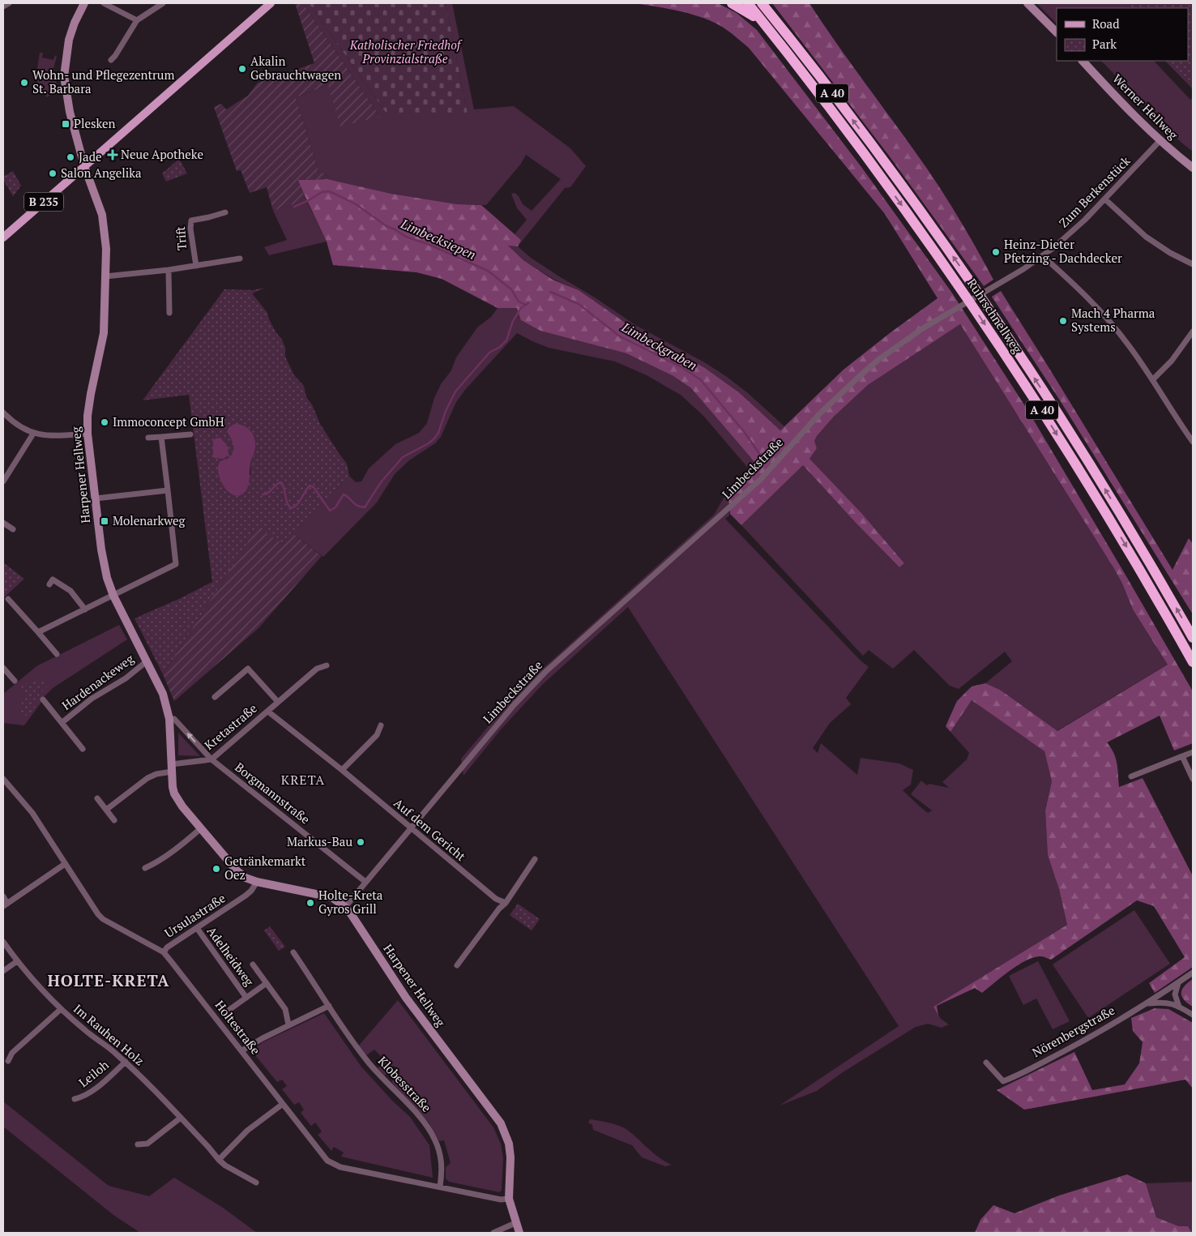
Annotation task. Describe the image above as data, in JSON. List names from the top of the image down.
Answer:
{
  "streets": {
    "highway": ["A 40", "Ruhrschnellweg"],
    "main road": ["B 235"],
    "street": [
      "Werner Hellweg",
      "Zum Berkenstück",
      "Trift",
      "Limbeckstraße",
      "Harpener Hellweg",
      "Hardenackeweg",
      "Kretastraße",
      "Borgmannstraße",
      "Auf dem Gericht",
      "Ursulastraße",
      "Adelheidweg",
      "Holtestraße",
      "Nörenbergstraße",
      "Im Rauhen Holz",
      "Leiloh",
      "Klobesstraße"
    ]
  },
  "crossings": [
    ["Werner Hellweg", "Zum Berkenstück"],
    ["Zum Berkenstück", "Limbeckstraße"],
    ["B 235", "Harpener Hellweg"],
    ["Limbeckstraße", "Harpener Hellweg"],
    ["Limbeckstraße", "Borgmannstraße"],
    ["Limbeckstraße", "Auf dem Gericht"],
    ["Harpener Hellweg", "Hardenackeweg"],
    ["Harpener Hellweg", "Kretastraße"],
    ["Harpener Hellweg", "Borgmannstraße"],
    ["Harpener Hellweg", "Ursulastraße"],
    ["Harpener Hellweg", "Holtestraße"],
    ["Kretastraße", "Borgmannstraße"],
    ["Kretastraße", "Auf dem Gericht"],
    ["Ursulastraße", "Adelheidweg"],
    ["Ursulastraße", "Holtestraße"],
    ["Holtestraße", "Klobesstraße"],
    ["Im Rauhen Holz", "Leiloh"]
  ],
  "districts": ["KRETA", "HOLTE-KRETA"],
  "water": ["Limbecksiepen", "Limbeckgraben"],
  "parks": ["Katholischer Friedhof Provinzialstraße"],
  "places": {
    "other": [
      "Akalin Gebrauchtwagen",
      "Wohn- und Pflegezentrum St. Barbara",
      "Jade",
      "Salon Angelika",
      "Heinz-Dieter Pfetzing - Dachdecker",
      "Mach 4 Pharma Systems",
      "Immoconcept GmbH",
      "Markus-Bau",
      "Getränkemarkt Oez",
      "Holte-Kreta Gyros Grill"
    ],
    "transit": ["Plesken", "Molenarkweg"],
    "health": ["Neue Apotheke"]
  },
  "legend": ["Road", "Park"]
}
